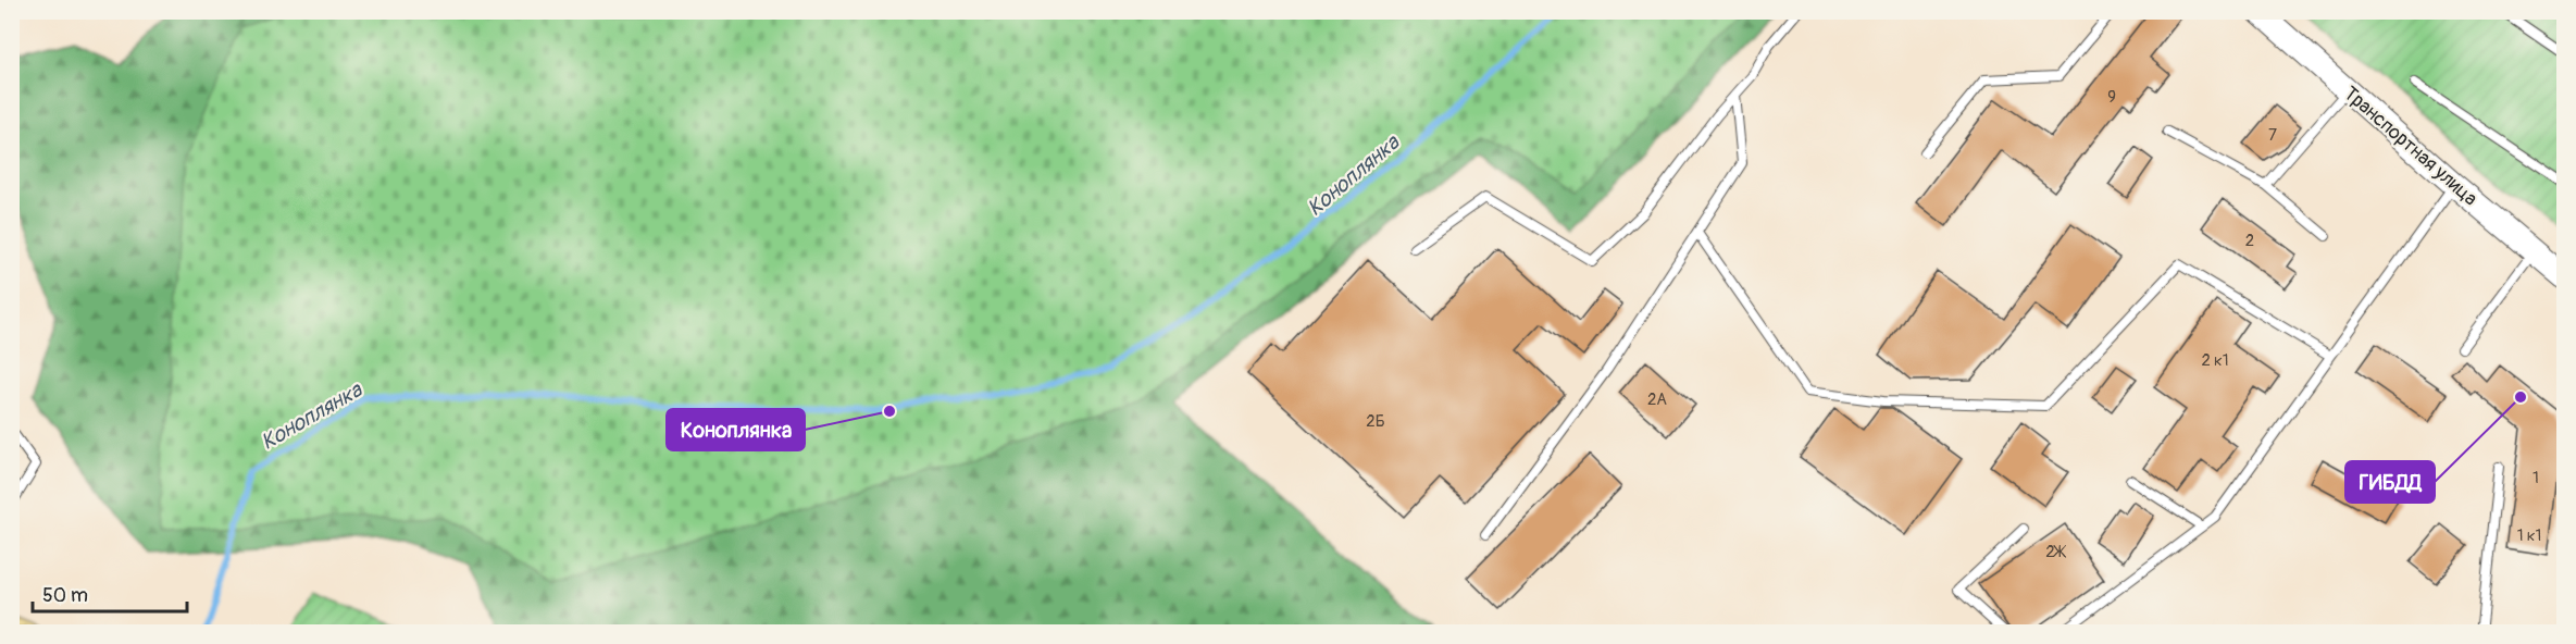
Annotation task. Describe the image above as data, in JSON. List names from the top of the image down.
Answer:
{
  "streets": {
    "main road": ["Транспортная улица"]
  },
  "water": ["Коноплянка"],
  "places": ["ГИБДД", "Коноплянка"],
  "house_numbers": [
    "9",
    "7",
    "2",
    "2 к1",
    "2А",
    "2Б",
    "1",
    "1 к1",
    "2Ж"
  ],
  "scale_bar": "50 m"
}
